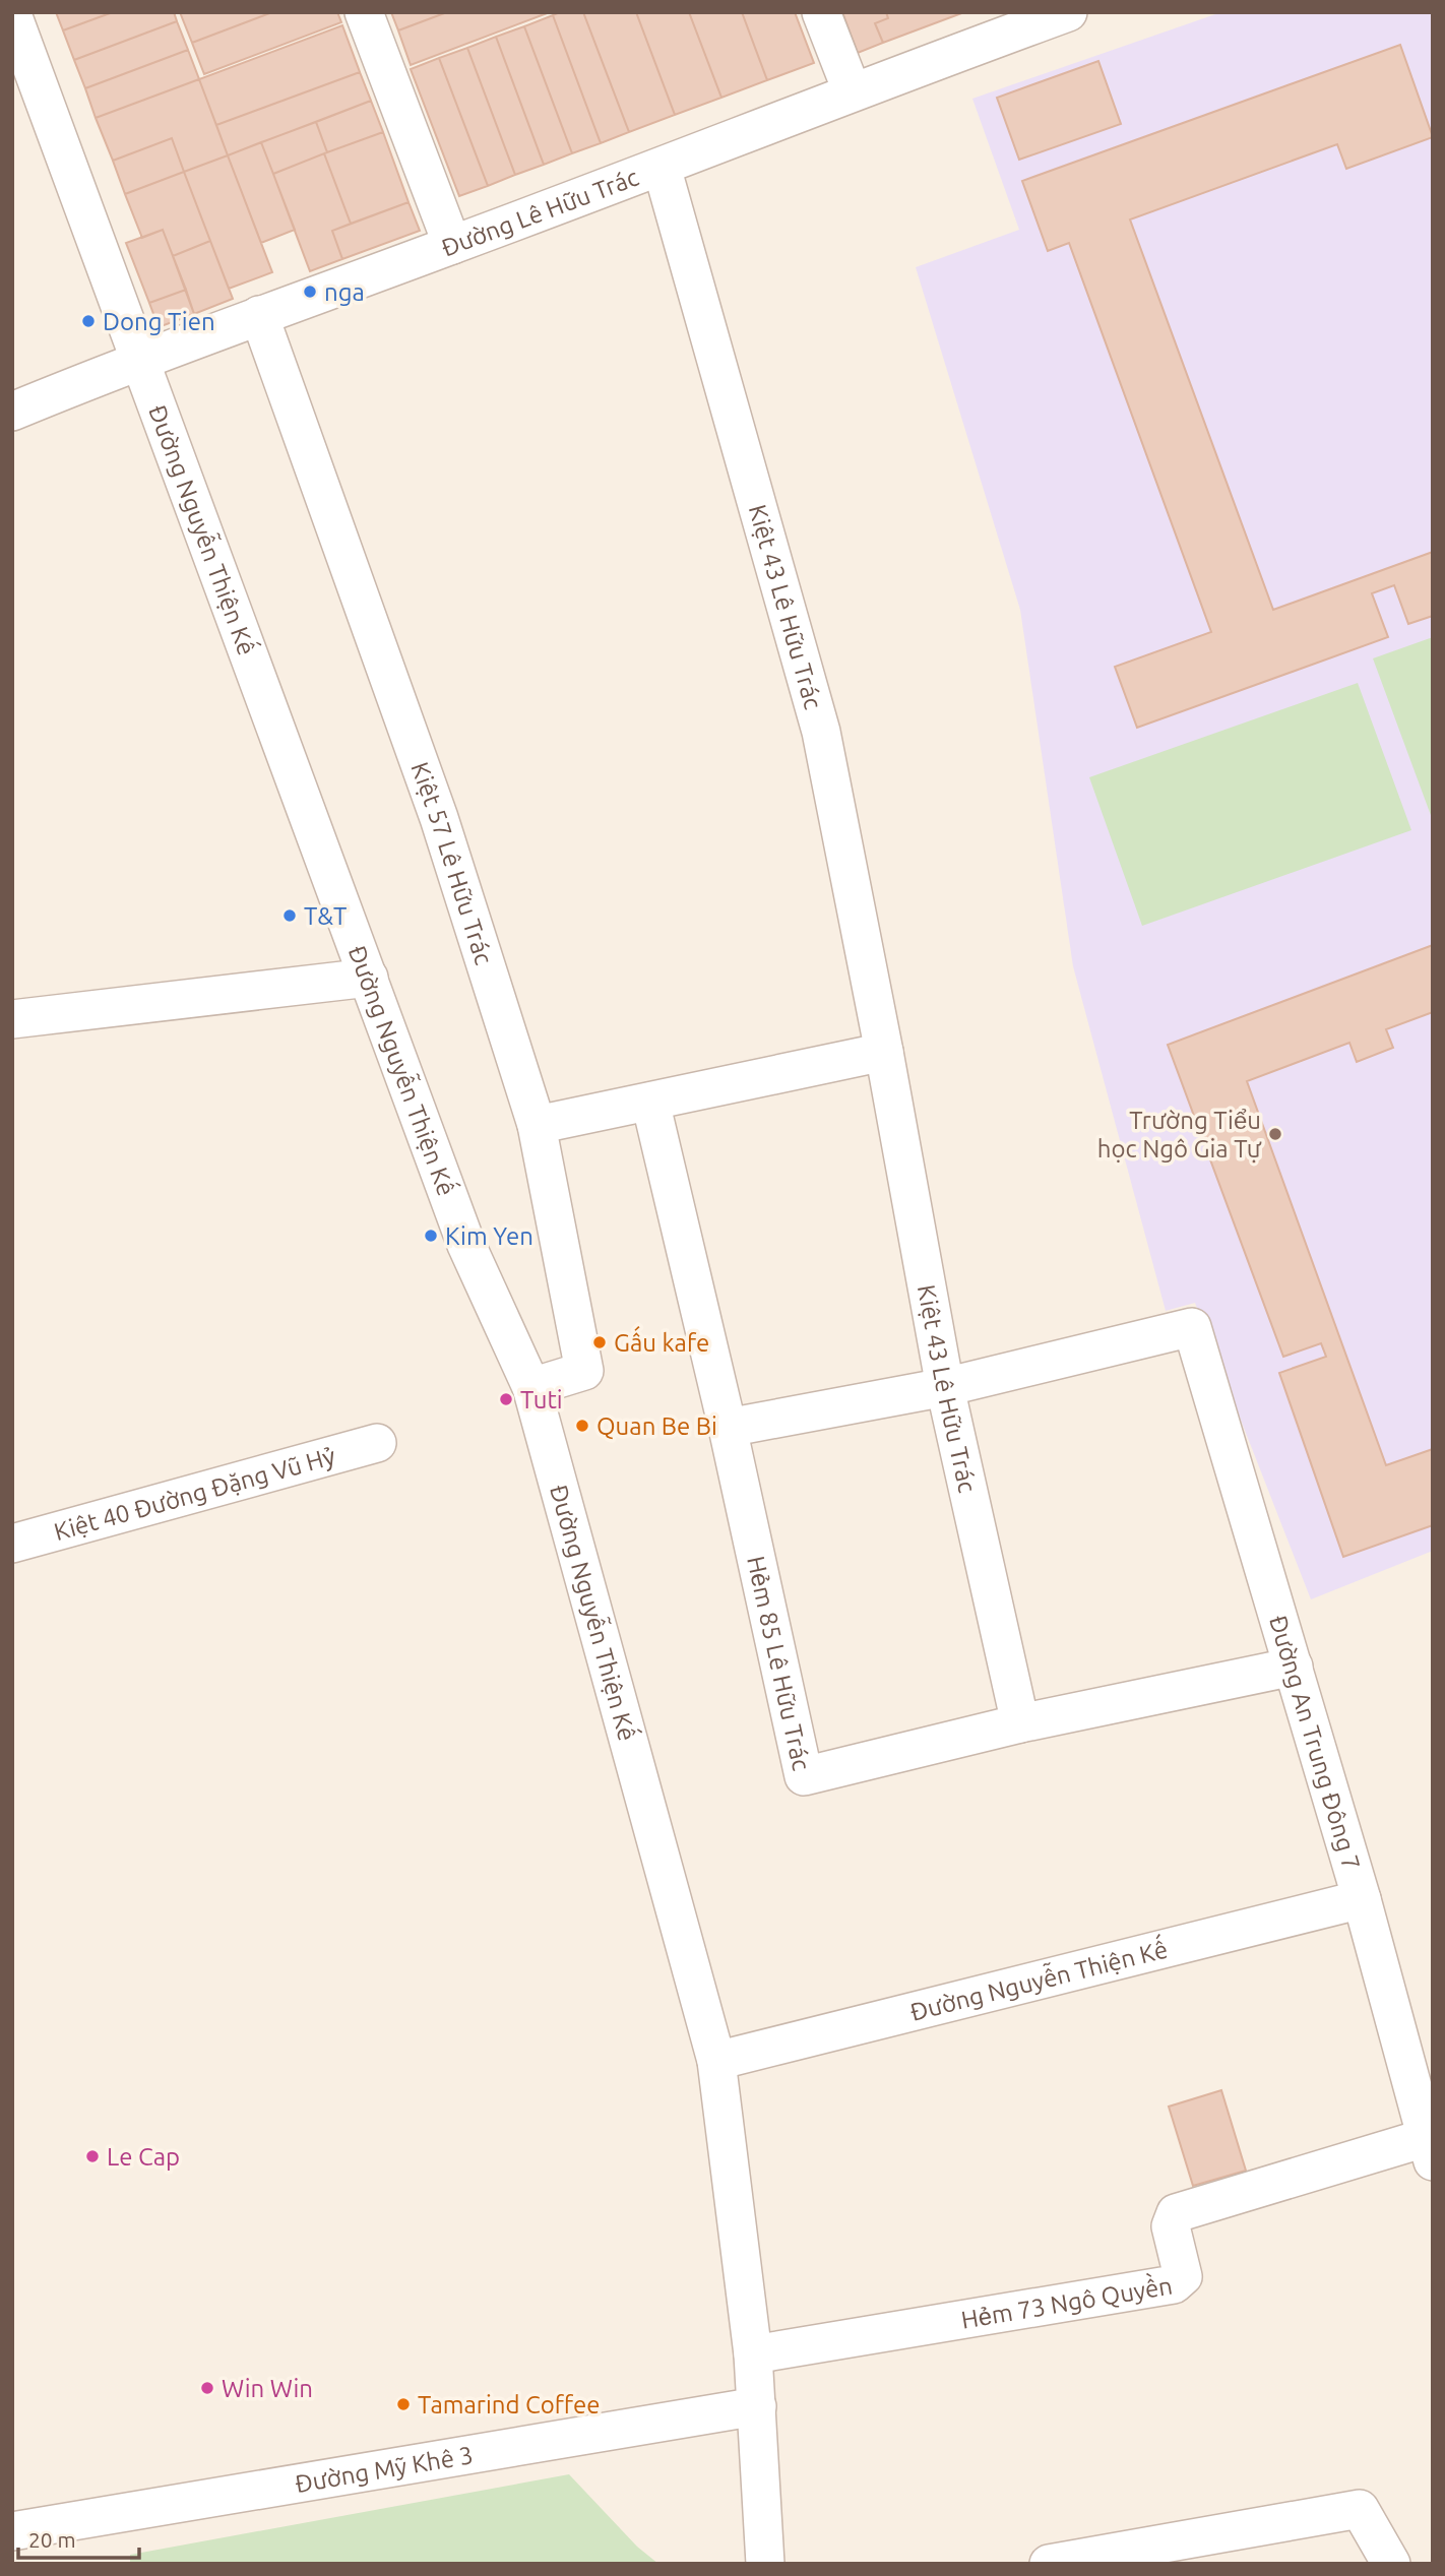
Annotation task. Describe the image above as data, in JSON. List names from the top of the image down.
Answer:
{
  "streets": {
    "street": [
      "Đường Lê Hữu Trác",
      "Đường Nguyễn Thiện Kế",
      "Kiệt 43 Lê Hữu Trác",
      "Kiệt 57 Lê Hữu Trác",
      "Kiệt 40 Đường Đặng Vũ Hỷ",
      "Hẻm 85 Lê Hữu Trác",
      "Đường An Trung Đông 7",
      "Hẻm 73 Ngô Quyền",
      "Đường Mỹ Khê 3"
    ]
  },
  "crossings": [
    ["Đường Lê Hữu Trác", "Đường Nguyễn Thiện Kế"],
    ["Đường Lê Hữu Trác", "Kiệt 43 Lê Hữu Trác"],
    ["Đường Lê Hữu Trác", "Kiệt 57 Lê Hữu Trác"],
    ["Đường Nguyễn Thiện Kế", "Kiệt 57 Lê Hữu Trác"],
    ["Đường Nguyễn Thiện Kế", "Đường An Trung Đông 7"],
    ["Đường Nguyễn Thiện Kế", "Hẻm 73 Ngô Quyền"],
    ["Đường Nguyễn Thiện Kế", "Đường Mỹ Khê 3"],
    ["Kiệt 43 Lê Hữu Trác", "Hẻm 85 Lê Hữu Trác"],
    ["Kiệt 43 Lê Hữu Trác", "Đường An Trung Đông 7"],
    ["Hẻm 85 Lê Hữu Trác", "Đường An Trung Đông 7"],
    ["Đường An Trung Đông 7", "Hẻm 73 Ngô Quyền"]
  ],
  "places": [
    "nga",
    "Dong Tien",
    "T&T",
    "Trường Tiểu học Ngô Gia Tự",
    "Kim Yen",
    "Gấu kafe",
    "Tuti",
    "Quan Be Bi",
    "Le Cap",
    "Win Win",
    "Tamarind Coffee"
  ],
  "scale_bar": "20 m"
}
